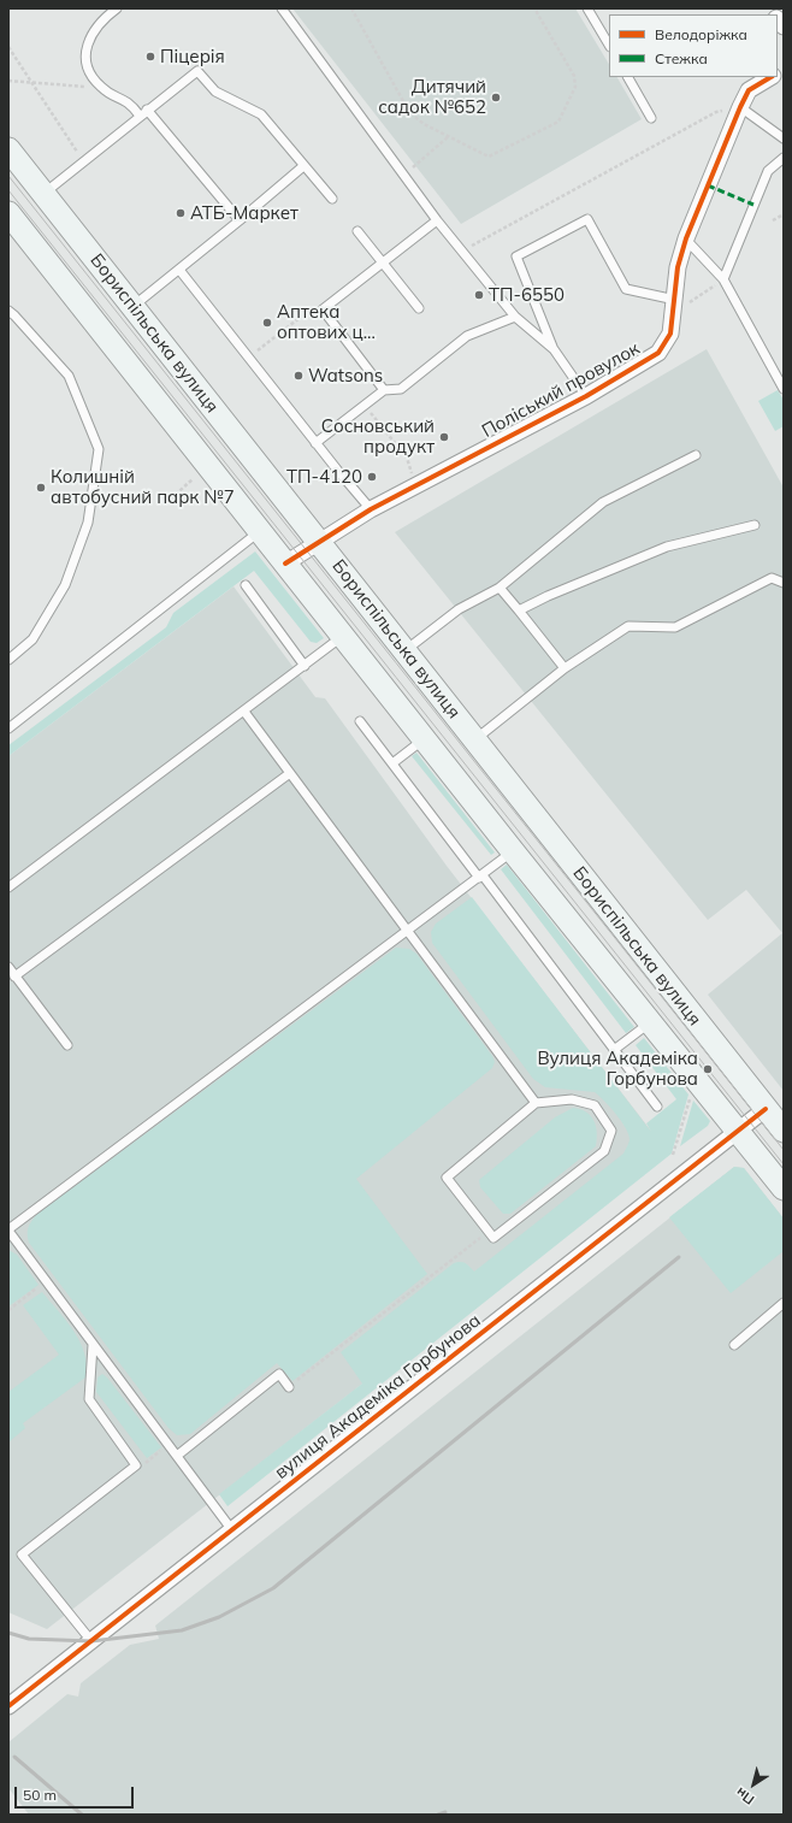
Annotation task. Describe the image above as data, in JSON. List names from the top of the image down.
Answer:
{
  "streets": {
    "main road": ["Бориспільська вулиця"],
    "street": ["Поліський провулок", "вулиця Академіка Горбунова"]
  },
  "crossings": [
    ["Бориспільська вулиця", "Поліський провулок"],
    ["Бориспільська вулиця", "вулиця Академіка Горбунова"]
  ],
  "places": [
    "Піцерія",
    "Дитячий садок №652",
    "АТБ-Маркет",
    "ТП-6550",
    "Аптека оптових ц...",
    "Watsons",
    "Сосновський продукт",
    "ТП-4120",
    "Колишній автобусний парк №7",
    "Вулиця Академіка Горбунова"
  ],
  "legend": ["Велодоріжка", "Стежка"],
  "scale_bar": "50 m",
  "north": "bottom left"
}
